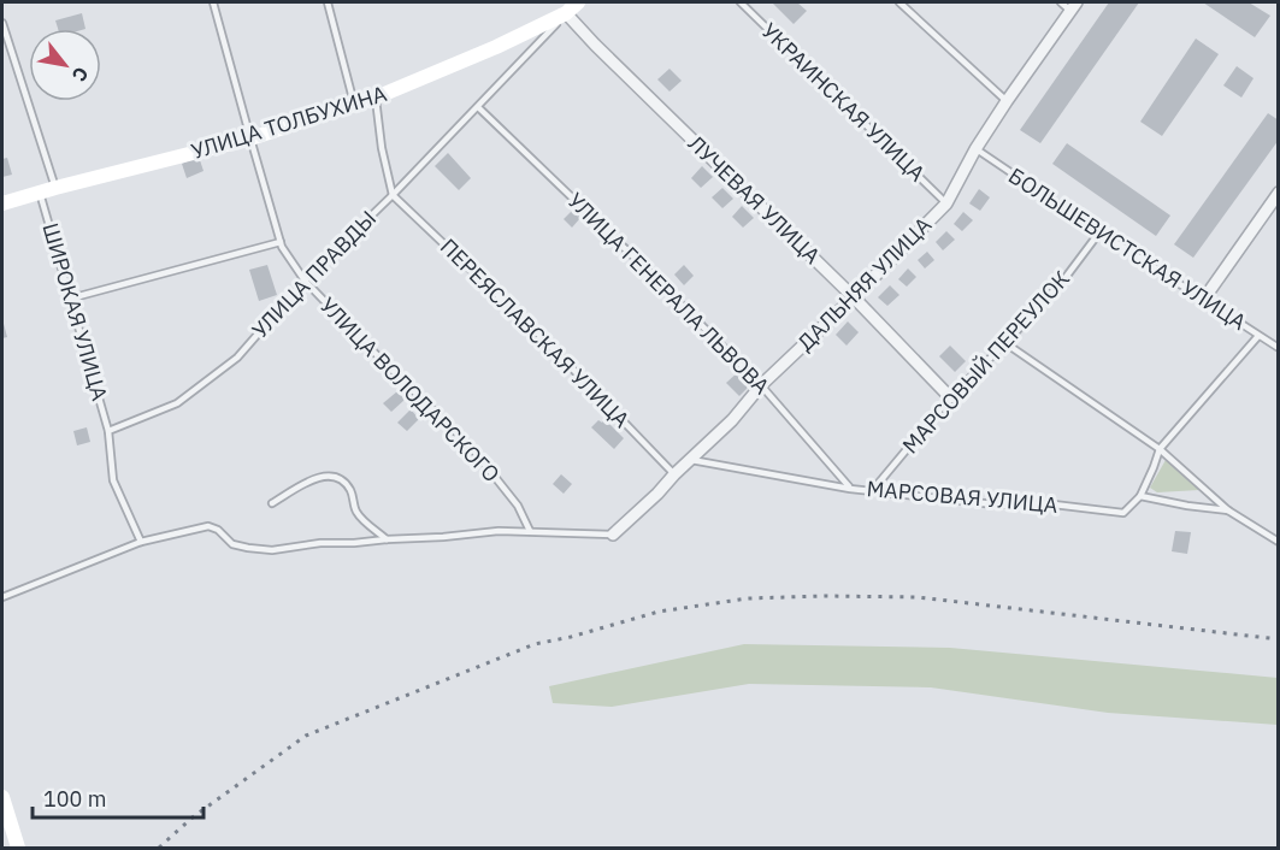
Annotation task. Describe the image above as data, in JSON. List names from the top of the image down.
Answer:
{
  "streets": {
    "main road": ["УЛИЦА ТОЛБУХИНА", "УЛИЦА ПРАВДЫ"],
    "street": ["ЛУЧЕВАЯ УЛИЦА", "ДАЛЬНЯЯ УЛИЦА"],
    "lane": [
      "УКРАИНСКАЯ УЛИЦА",
      "БОЛЬШЕВИСТСКАЯ УЛИЦА",
      "УЛИЦА ГЕНЕРАЛА ЛЬВОВА",
      "ШИРОКАЯ УЛИЦА",
      "ПЕРЕЯСЛАВСКАЯ УЛИЦА",
      "МАРСОВЫЙ ПЕРЕУЛОК",
      "УЛИЦА ВОЛОДАРСКОГО",
      "МАРСОВАЯ УЛИЦА"
    ]
  },
  "crossings": [
    ["УКРАИНСКАЯ УЛИЦА", "ДАЛЬНЯЯ УЛИЦА"],
    ["УЛИЦА ТОЛБУХИНА", "ЛУЧЕВАЯ УЛИЦА"],
    ["УЛИЦА ТОЛБУХИНА", "УЛИЦА ПРАВДЫ"],
    ["УЛИЦА ТОЛБУХИНА", "ШИРОКАЯ УЛИЦА"],
    ["УЛИЦА ТОЛБУХИНА", "УЛИЦА ВОЛОДАРСКОГО"],
    ["ЛУЧЕВАЯ УЛИЦА", "УЛИЦА ПРАВДЫ"],
    ["ЛУЧЕВАЯ УЛИЦА", "ДАЛЬНЯЯ УЛИЦА"],
    ["ЛУЧЕВАЯ УЛИЦА", "МАРСОВЫЙ ПЕРЕУЛОК"],
    ["БОЛЬШЕВИСТСКАЯ УЛИЦА", "ДАЛЬНЯЯ УЛИЦА"],
    ["БОЛЬШЕВИСТСКАЯ УЛИЦА", "МАРСОВЫЙ ПЕРЕУЛОК"],
    ["УЛИЦА ПРАВДЫ", "УЛИЦА ГЕНЕРАЛА ЛЬВОВА"],
    ["УЛИЦА ПРАВДЫ", "ШИРОКАЯ УЛИЦА"],
    ["УЛИЦА ПРАВДЫ", "ПЕРЕЯСЛАВСКАЯ УЛИЦА"],
    ["УЛИЦА ПРАВДЫ", "УЛИЦА ВОЛОДАРСКОГО"],
    ["ДАЛЬНЯЯ УЛИЦА", "УЛИЦА ГЕНЕРАЛА ЛЬВОВА"],
    ["ДАЛЬНЯЯ УЛИЦА", "ПЕРЕЯСЛАВСКАЯ УЛИЦА"],
    ["ДАЛЬНЯЯ УЛИЦА", "МАРСОВАЯ УЛИЦА"],
    ["УЛИЦА ГЕНЕРАЛА ЛЬВОВА", "МАРСОВАЯ УЛИЦА"],
    ["МАРСОВЫЙ ПЕРЕУЛОК", "МАРСОВАЯ УЛИЦА"]
  ],
  "scale_bar": "100 m",
  "north": "bottom right"
}
